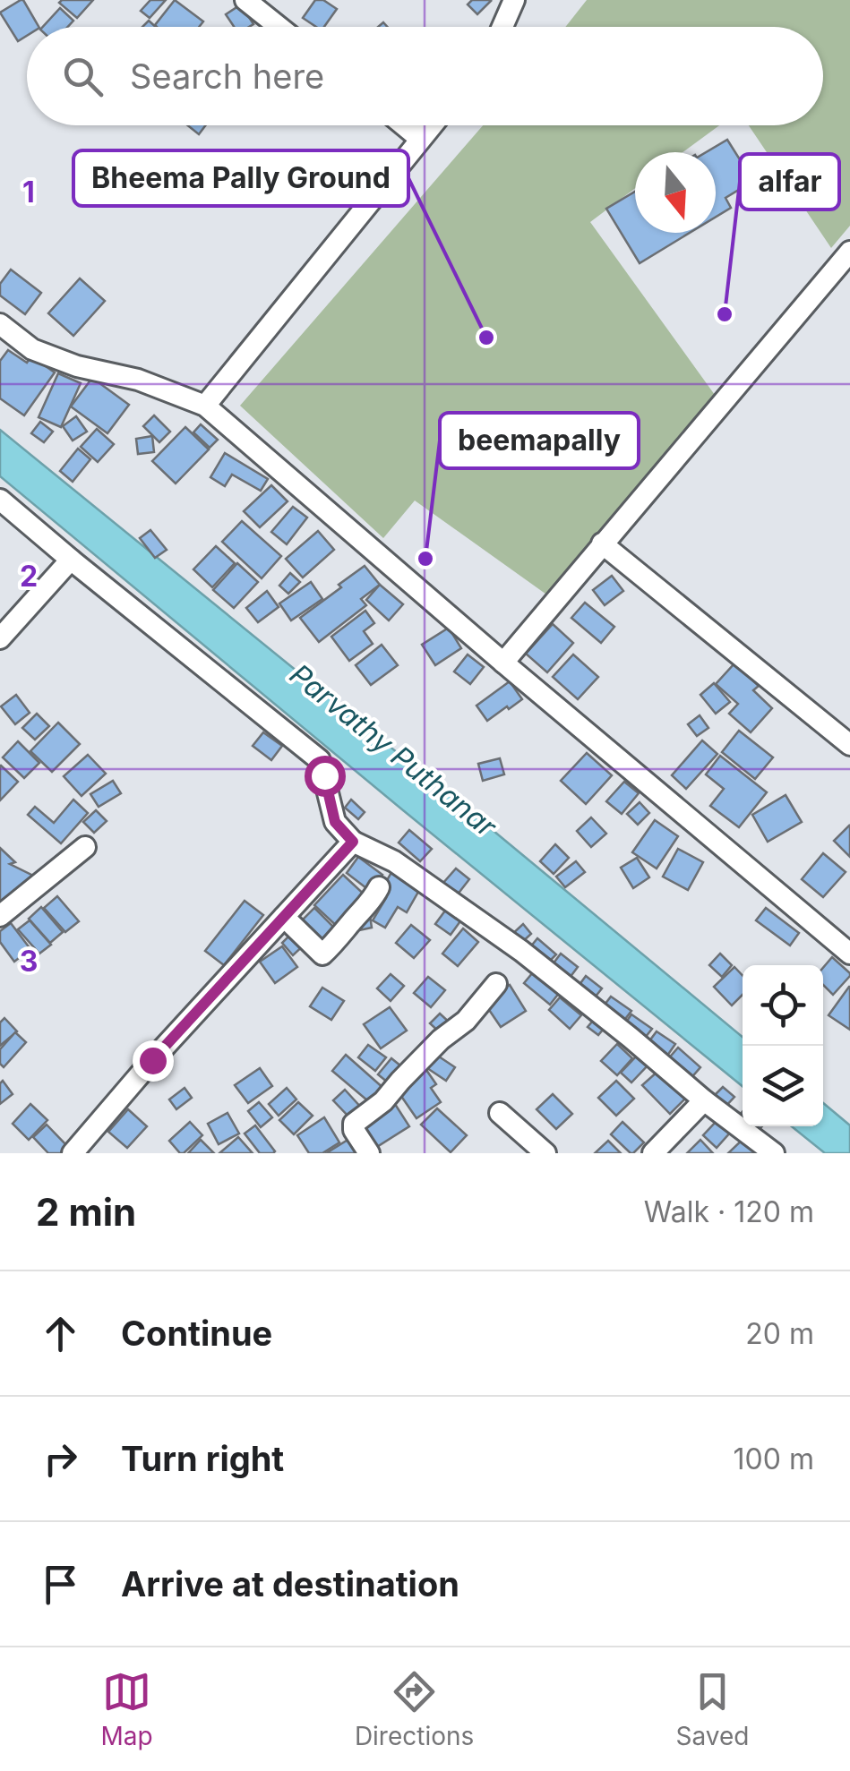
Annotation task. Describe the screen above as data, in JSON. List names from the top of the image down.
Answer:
{
  "water": ["Parvathy Puthanar"],
  "places": ["alfar", "Bheema Pally Ground", "beemapally"],
  "north": "bottom",
  "page": {
    "search": "Search here",
    "heading": ["2 min", "Walk · 120 m"],
    "list": [
      ["Continue", "20 m"],
      ["Turn right", "100 m"],
      "Arrive at destination"
    ],
    "nav": ["Map", "Directions", "Saved"]
  },
  "grid": {
    "rows": ["1", "2", "3"]
  }
}
